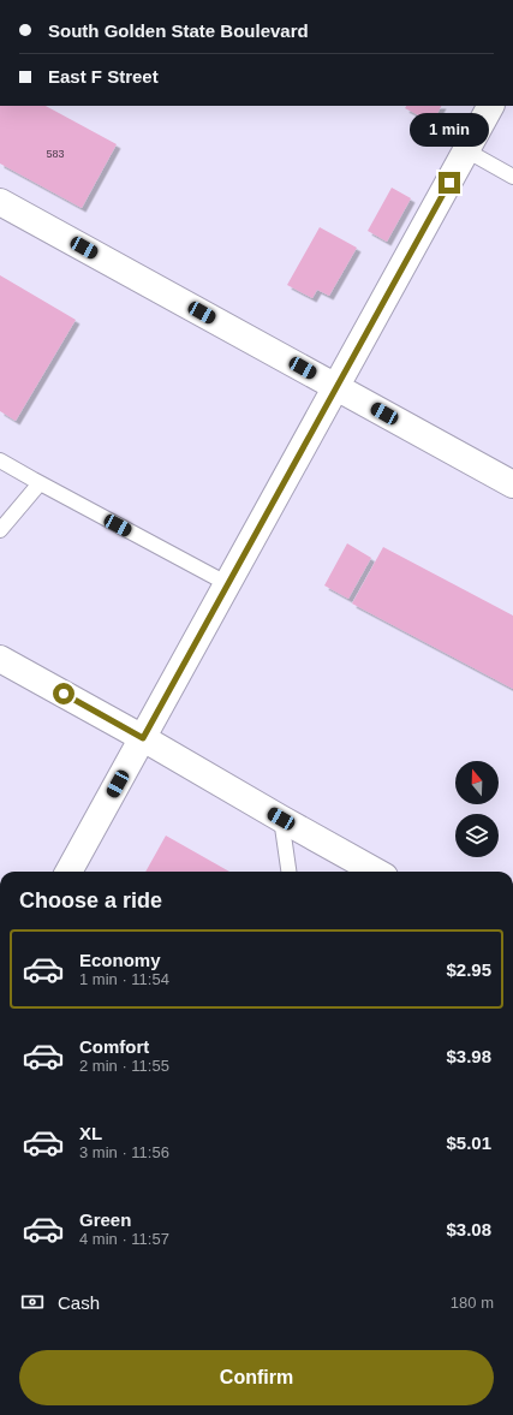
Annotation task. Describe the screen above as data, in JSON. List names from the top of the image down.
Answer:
{
  "house_numbers": ["583"],
  "north": "top",
  "page": {
    "banner": ["South Golden State Boulevard", "East F Street"],
    "bubble": "1 min",
    "heading": "Choose a ride",
    "list": [
      {
        "name": "Economy",
        "note": "1 min · 11:54",
        "value": "$2.95"
      },
      {
        "name": "Comfort",
        "note": "2 min · 11:55",
        "value": "$3.98"
      },
      {
        "name": "XL",
        "note": "3 min · 11:56",
        "value": "$5.01"
      },
      {
        "name": "Green",
        "note": "4 min · 11:57",
        "value": "$3.08"
      }
    ],
    "pay": ["Cash", "180 m"],
    "buttons": "Confirm"
  }
}
